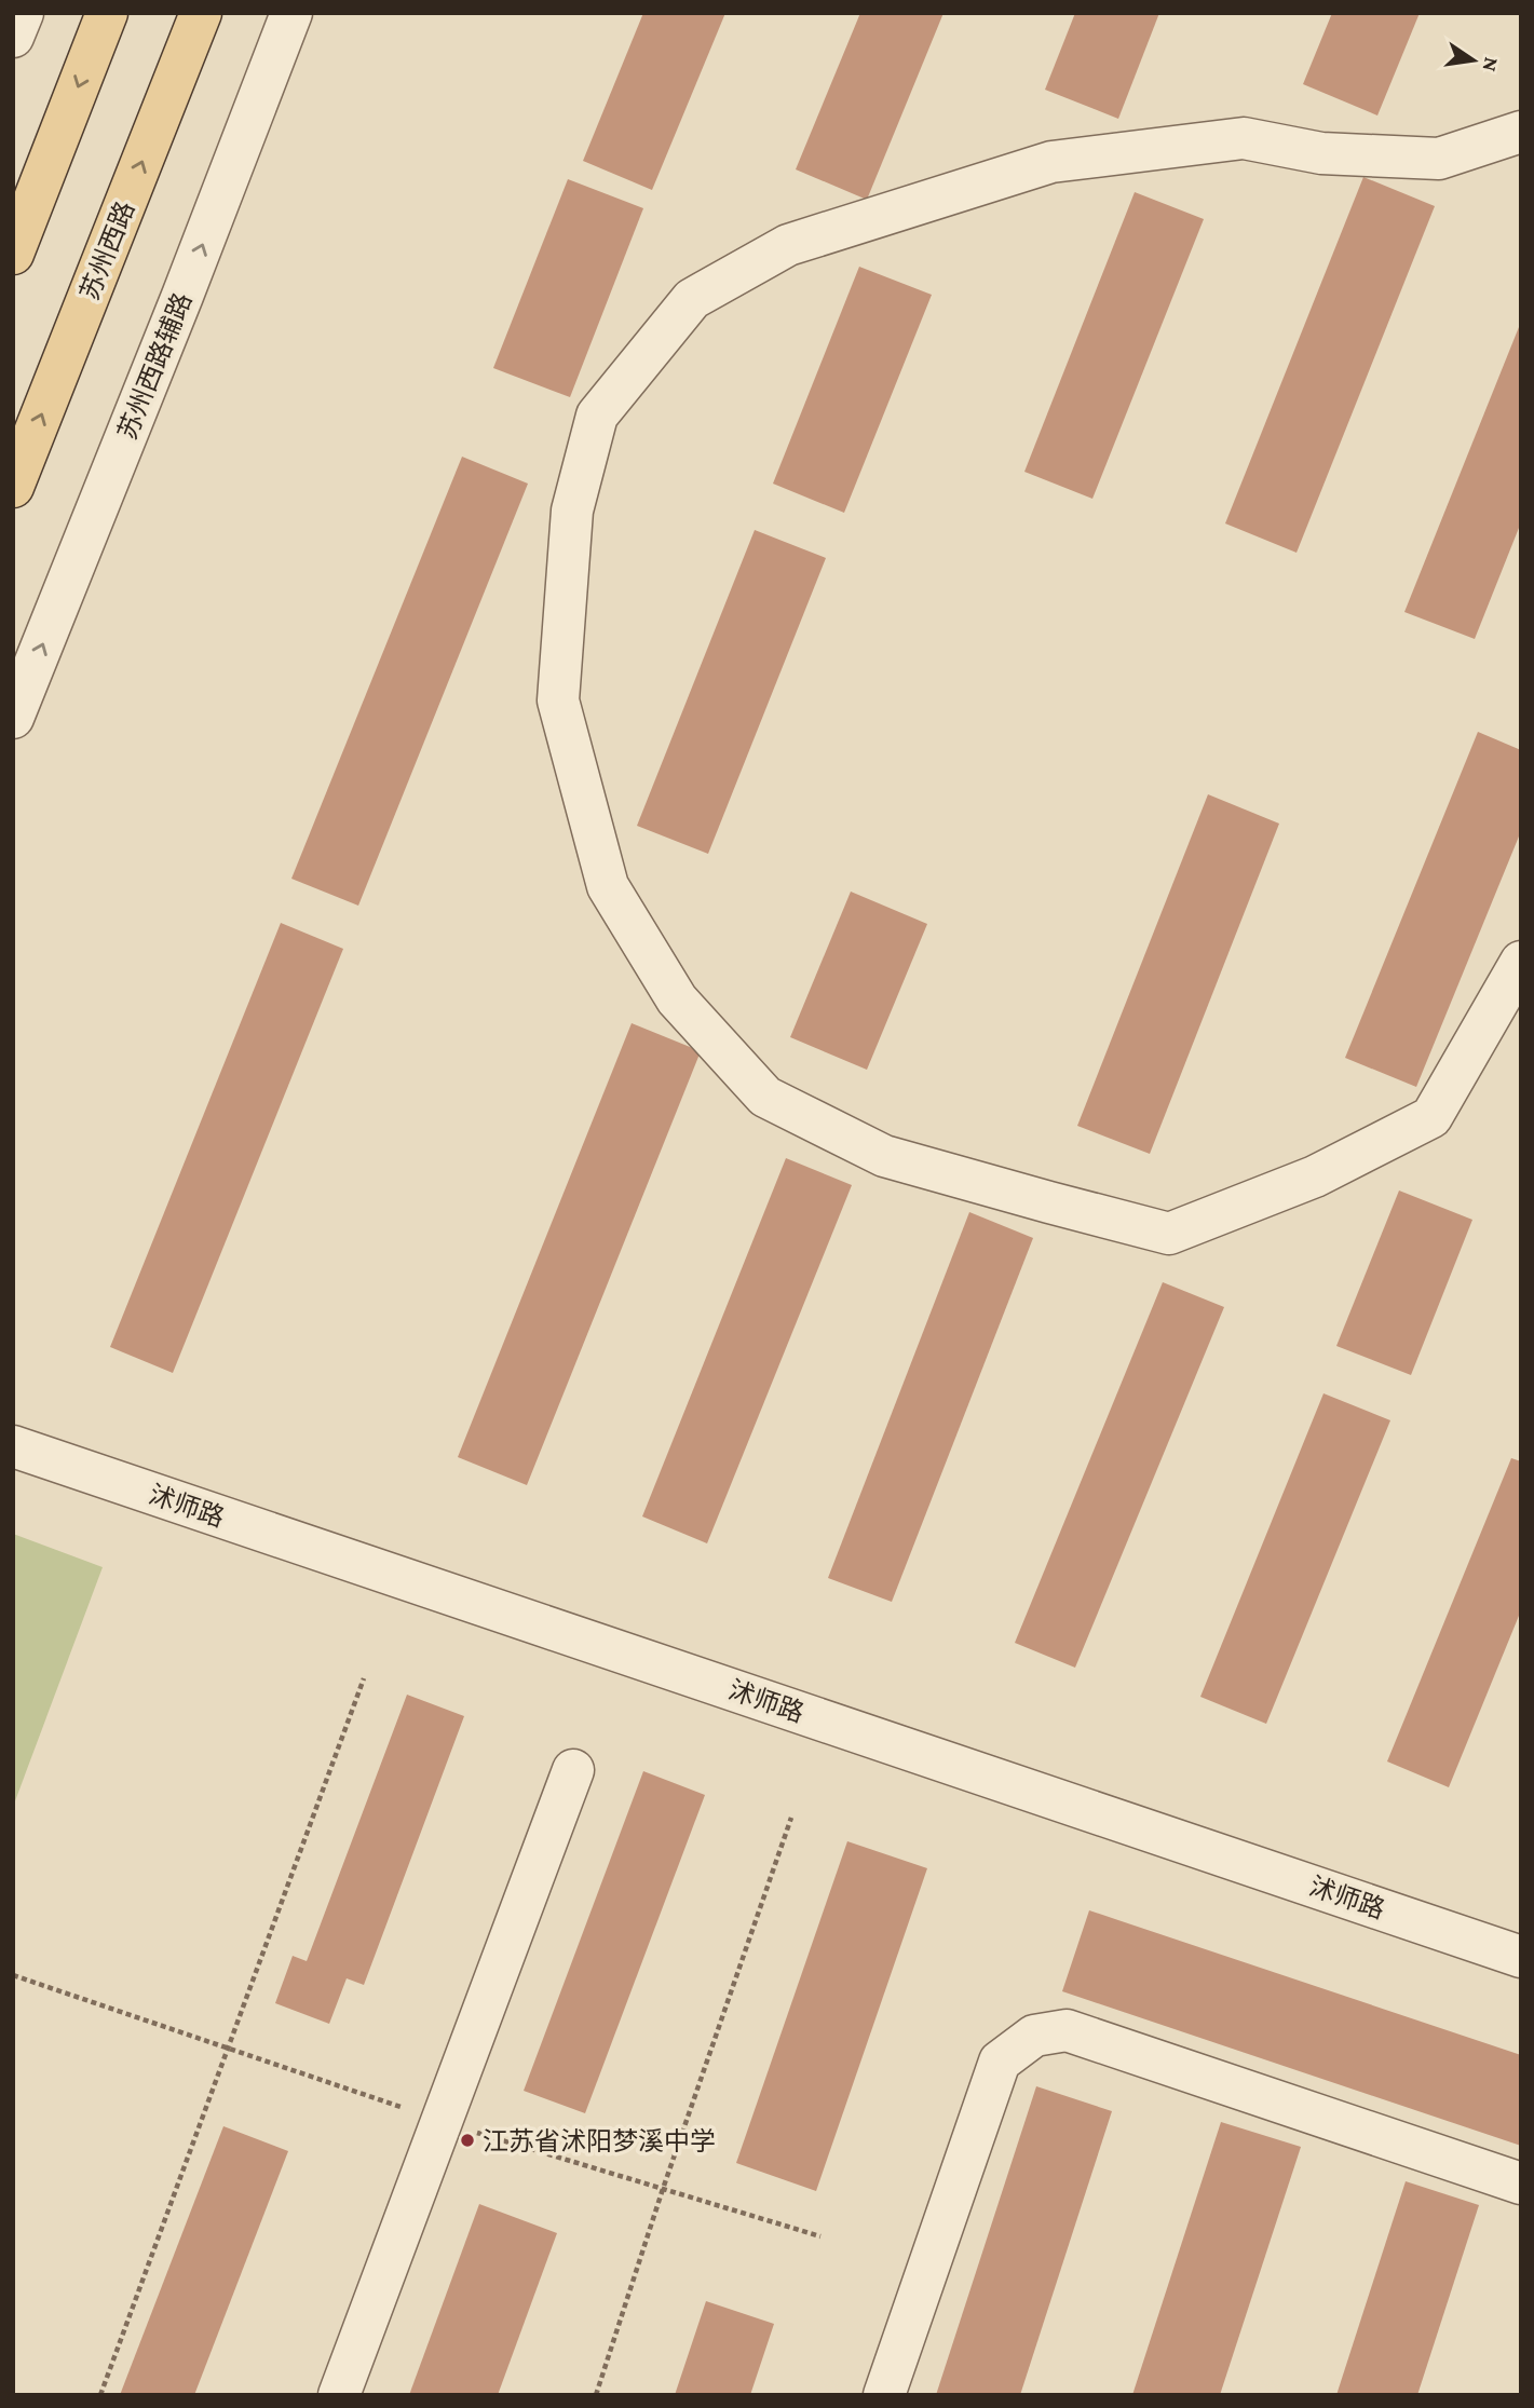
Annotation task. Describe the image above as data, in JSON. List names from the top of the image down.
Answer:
{
  "streets": {
    "main road": ["苏州西路"],
    "street": ["苏州西路辅路", "沭师路"]
  },
  "one_way": ["苏州西路辅路"],
  "places": ["江苏省沭阳梦溪中学"],
  "north": "right"
}
